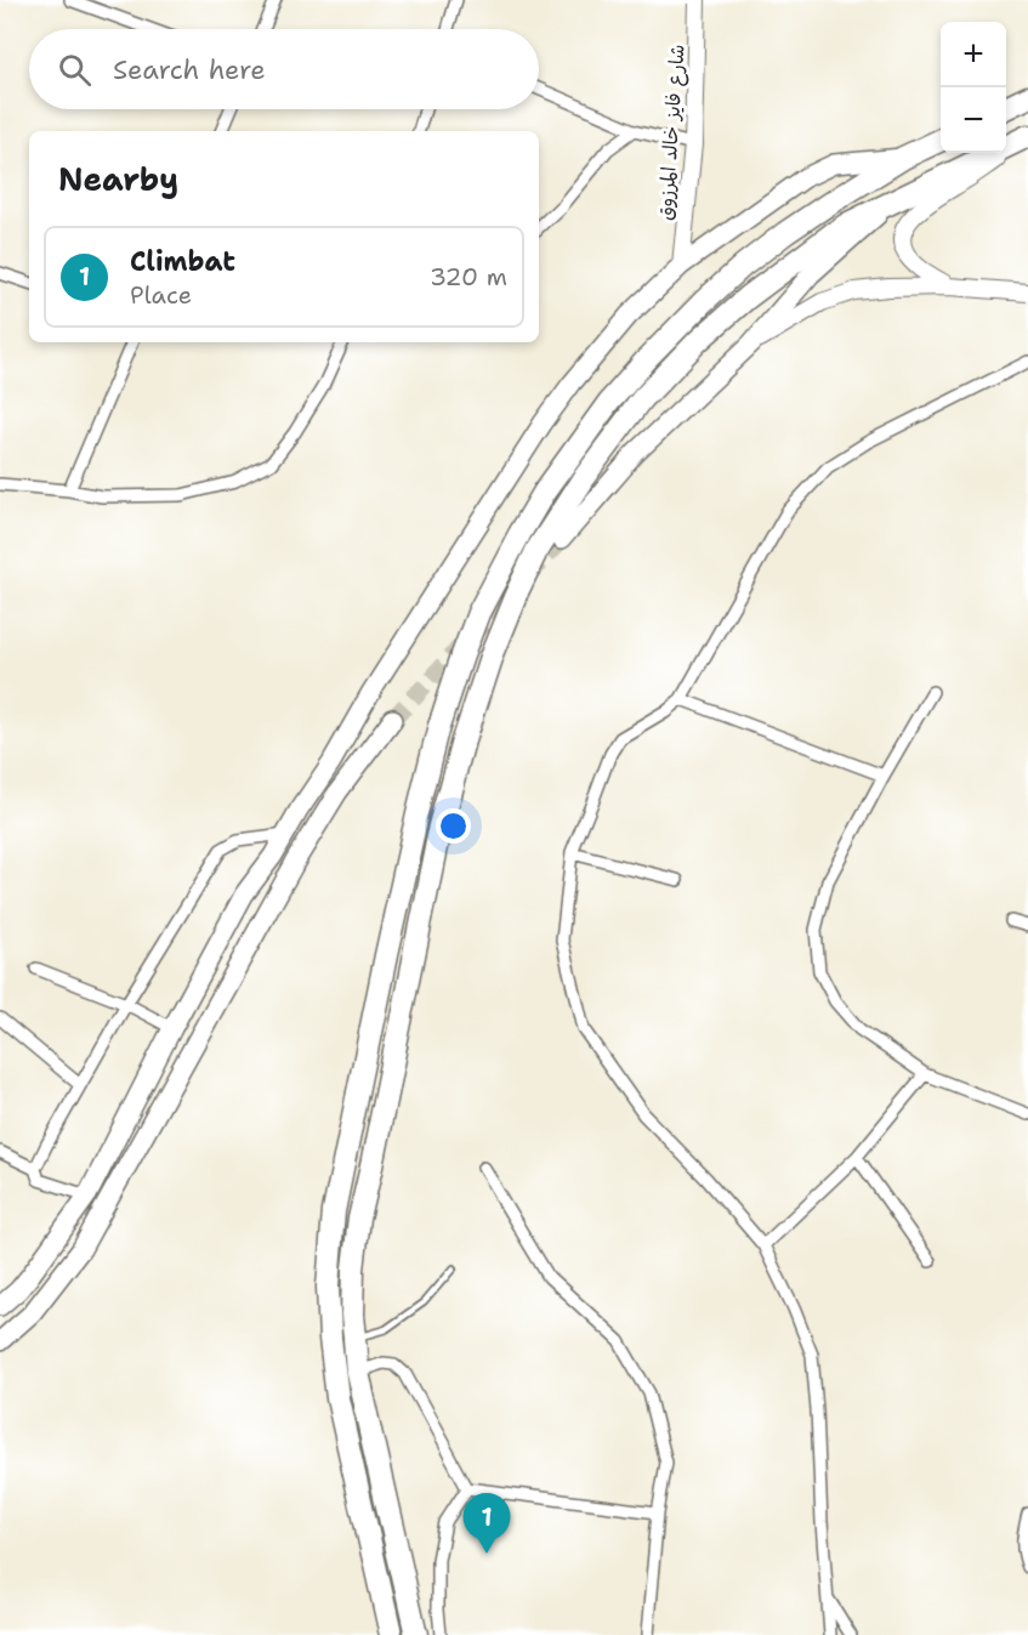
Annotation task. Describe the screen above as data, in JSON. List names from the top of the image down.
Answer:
{
  "streets": {
    "street": ["شارع فايز خالد المرزوق"]
  },
  "page": {
    "map_buttons": ["+", "−"],
    "search": "Search here",
    "heading": "Nearby",
    "list": [
      {
        "mark": "1",
        "name": "Climbat",
        "note": "Place",
        "value": "320 m"
      }
    ],
    "pins": "1"
  }
}
